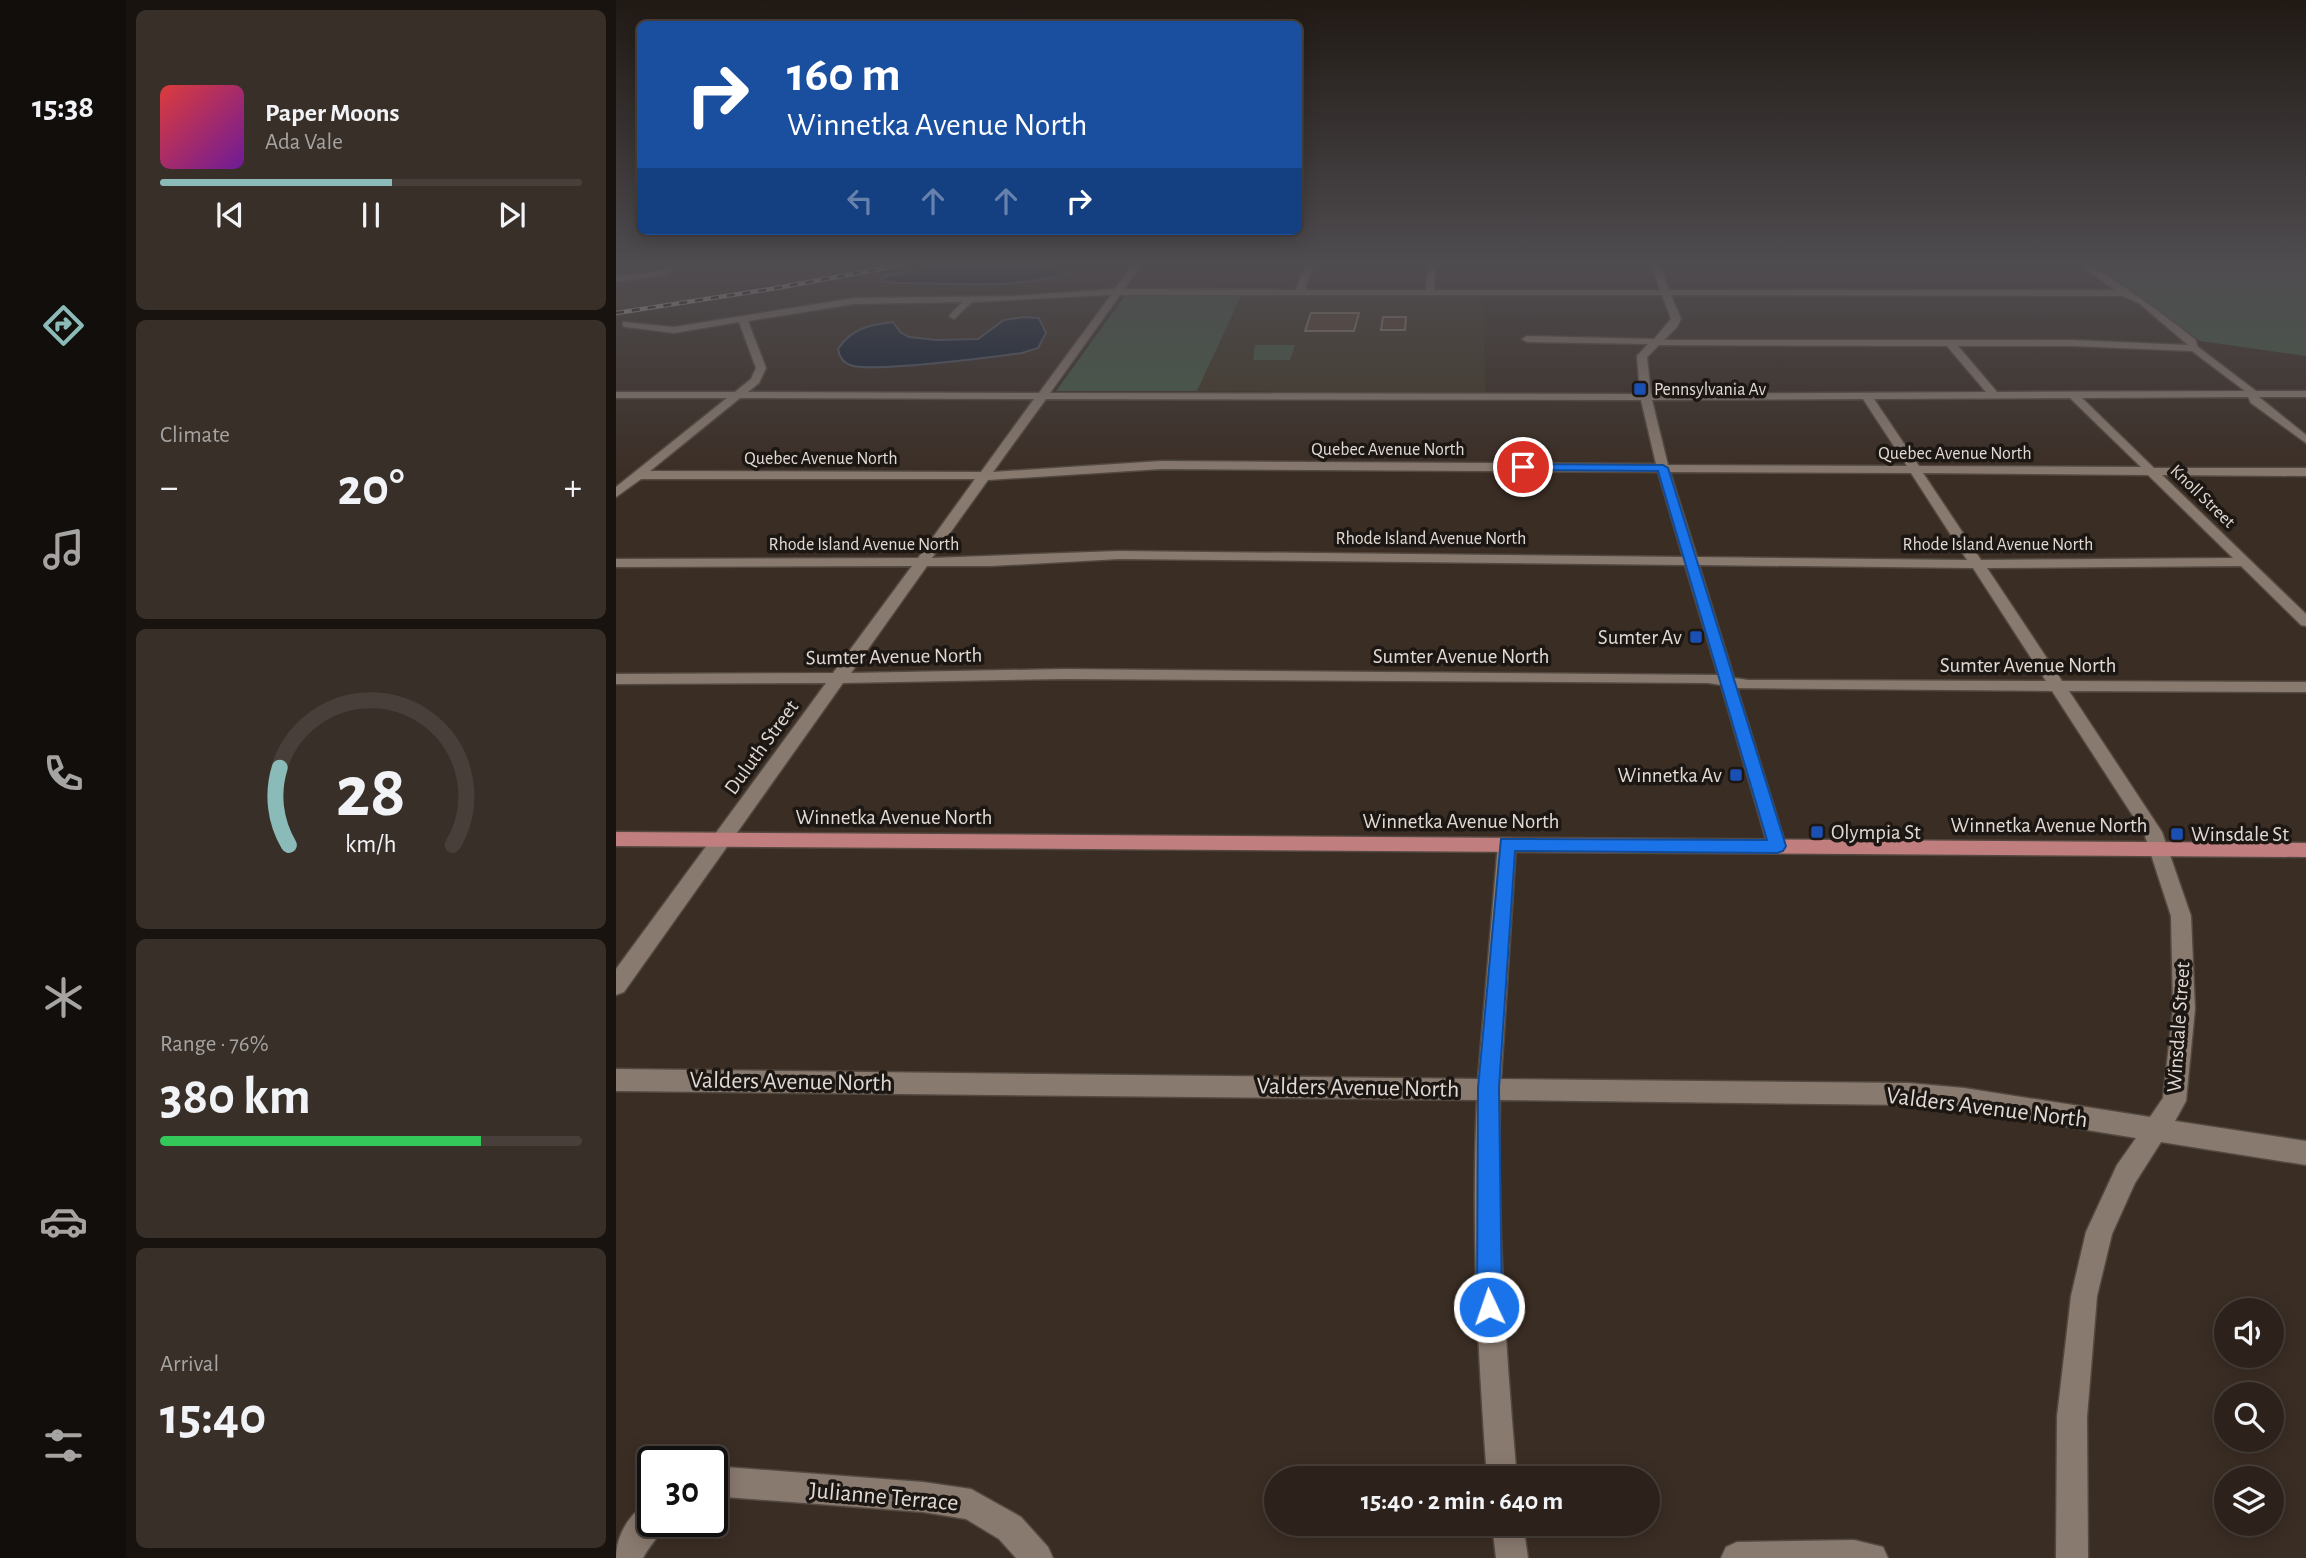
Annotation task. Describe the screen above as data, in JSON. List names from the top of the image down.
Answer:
{
  "streets": {
    "main road": ["Winnetka Avenue North"],
    "street": [
      "Quebec Avenue North",
      "Knoll Street",
      "Rhode Island Avenue North",
      "Sumter Avenue North",
      "Duluth Street",
      "Winsdale Street",
      "Valders Avenue North",
      "Julianne Terrace"
    ]
  },
  "crossings": [
    ["Quebec Avenue North", "Knoll Street"],
    ["Quebec Avenue North", "Duluth Street"],
    ["Quebec Avenue North", "Winsdale Street"],
    ["Knoll Street", "Rhode Island Avenue North"],
    ["Rhode Island Avenue North", "Duluth Street"],
    ["Rhode Island Avenue North", "Winsdale Street"],
    ["Sumter Avenue North", "Duluth Street"],
    ["Sumter Avenue North", "Winsdale Street"],
    ["Duluth Street", "Winnetka Avenue North"],
    ["Winnetka Avenue North", "Winsdale Street"],
    ["Winsdale Street", "Valders Avenue North"]
  ],
  "places": {
    "transit": [
      "Pennsylvania Av",
      "Sumter Av",
      "Winnetka Av",
      "Olympia St",
      "Winsdale St"
    ]
  },
  "page": {
    "tabs": "15:38",
    "turn": ["160 m", "Winnetka Avenue North"],
    "song": ["Paper Moons", "Ada Vale"],
    "tile": [
      "Climate",
      ["Range · 76%", "380 km"],
      ["Arrival", "15:40"]
    ],
    "heat": ["−", "20°", "+"],
    "limit": "30",
    "trip": "15:40 · 2 min · 640 m",
    "gauge": ["28", "km/h"]
  }
}
